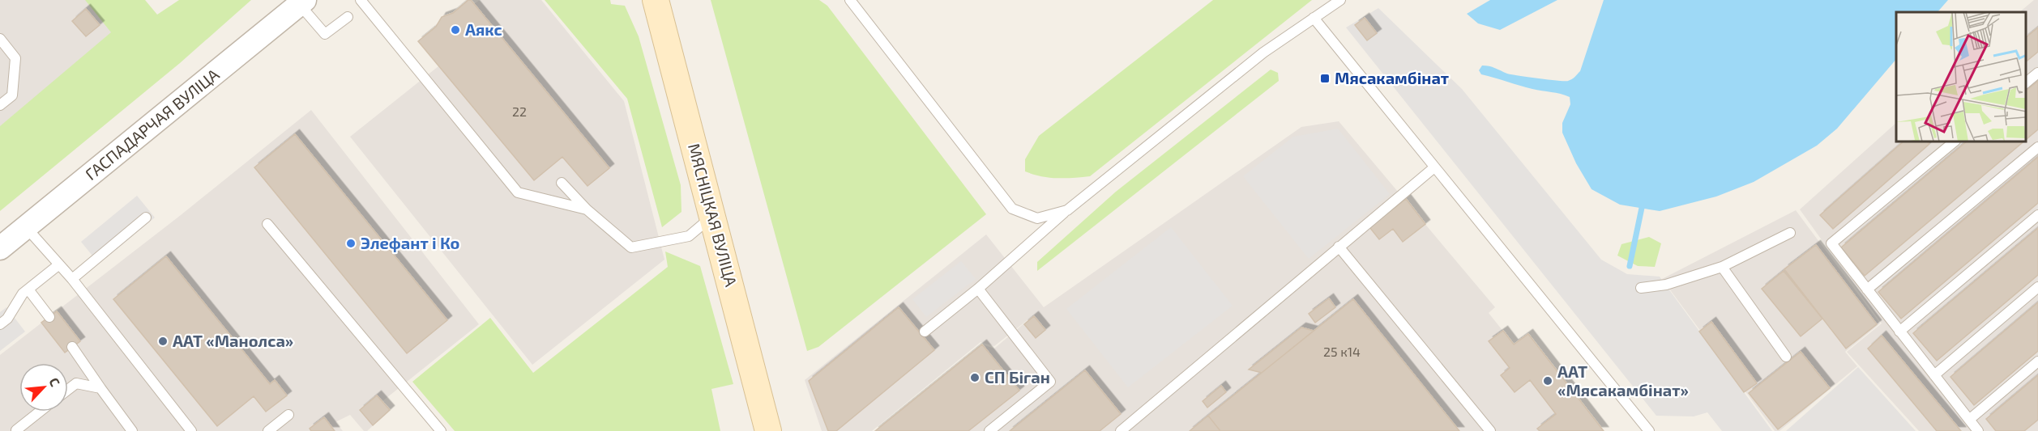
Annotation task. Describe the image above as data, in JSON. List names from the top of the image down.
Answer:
{
  "streets": {
    "main road": ["МЯСНІЦКАЯ ВУЛІЦА"],
    "street": ["ГАСПАДАРЧАЯ ВУЛІЦА"]
  },
  "places": {
    "other": [
      "Аякс",
      "Элефант і Ко",
      "ААТ «Манолса»",
      "СП Біган",
      "ААТ «Мясакамбінат»"
    ],
    "transit": ["Мясакамбінат"]
  },
  "house_numbers": ["22", "25 к14"],
  "north": "top right"
}
